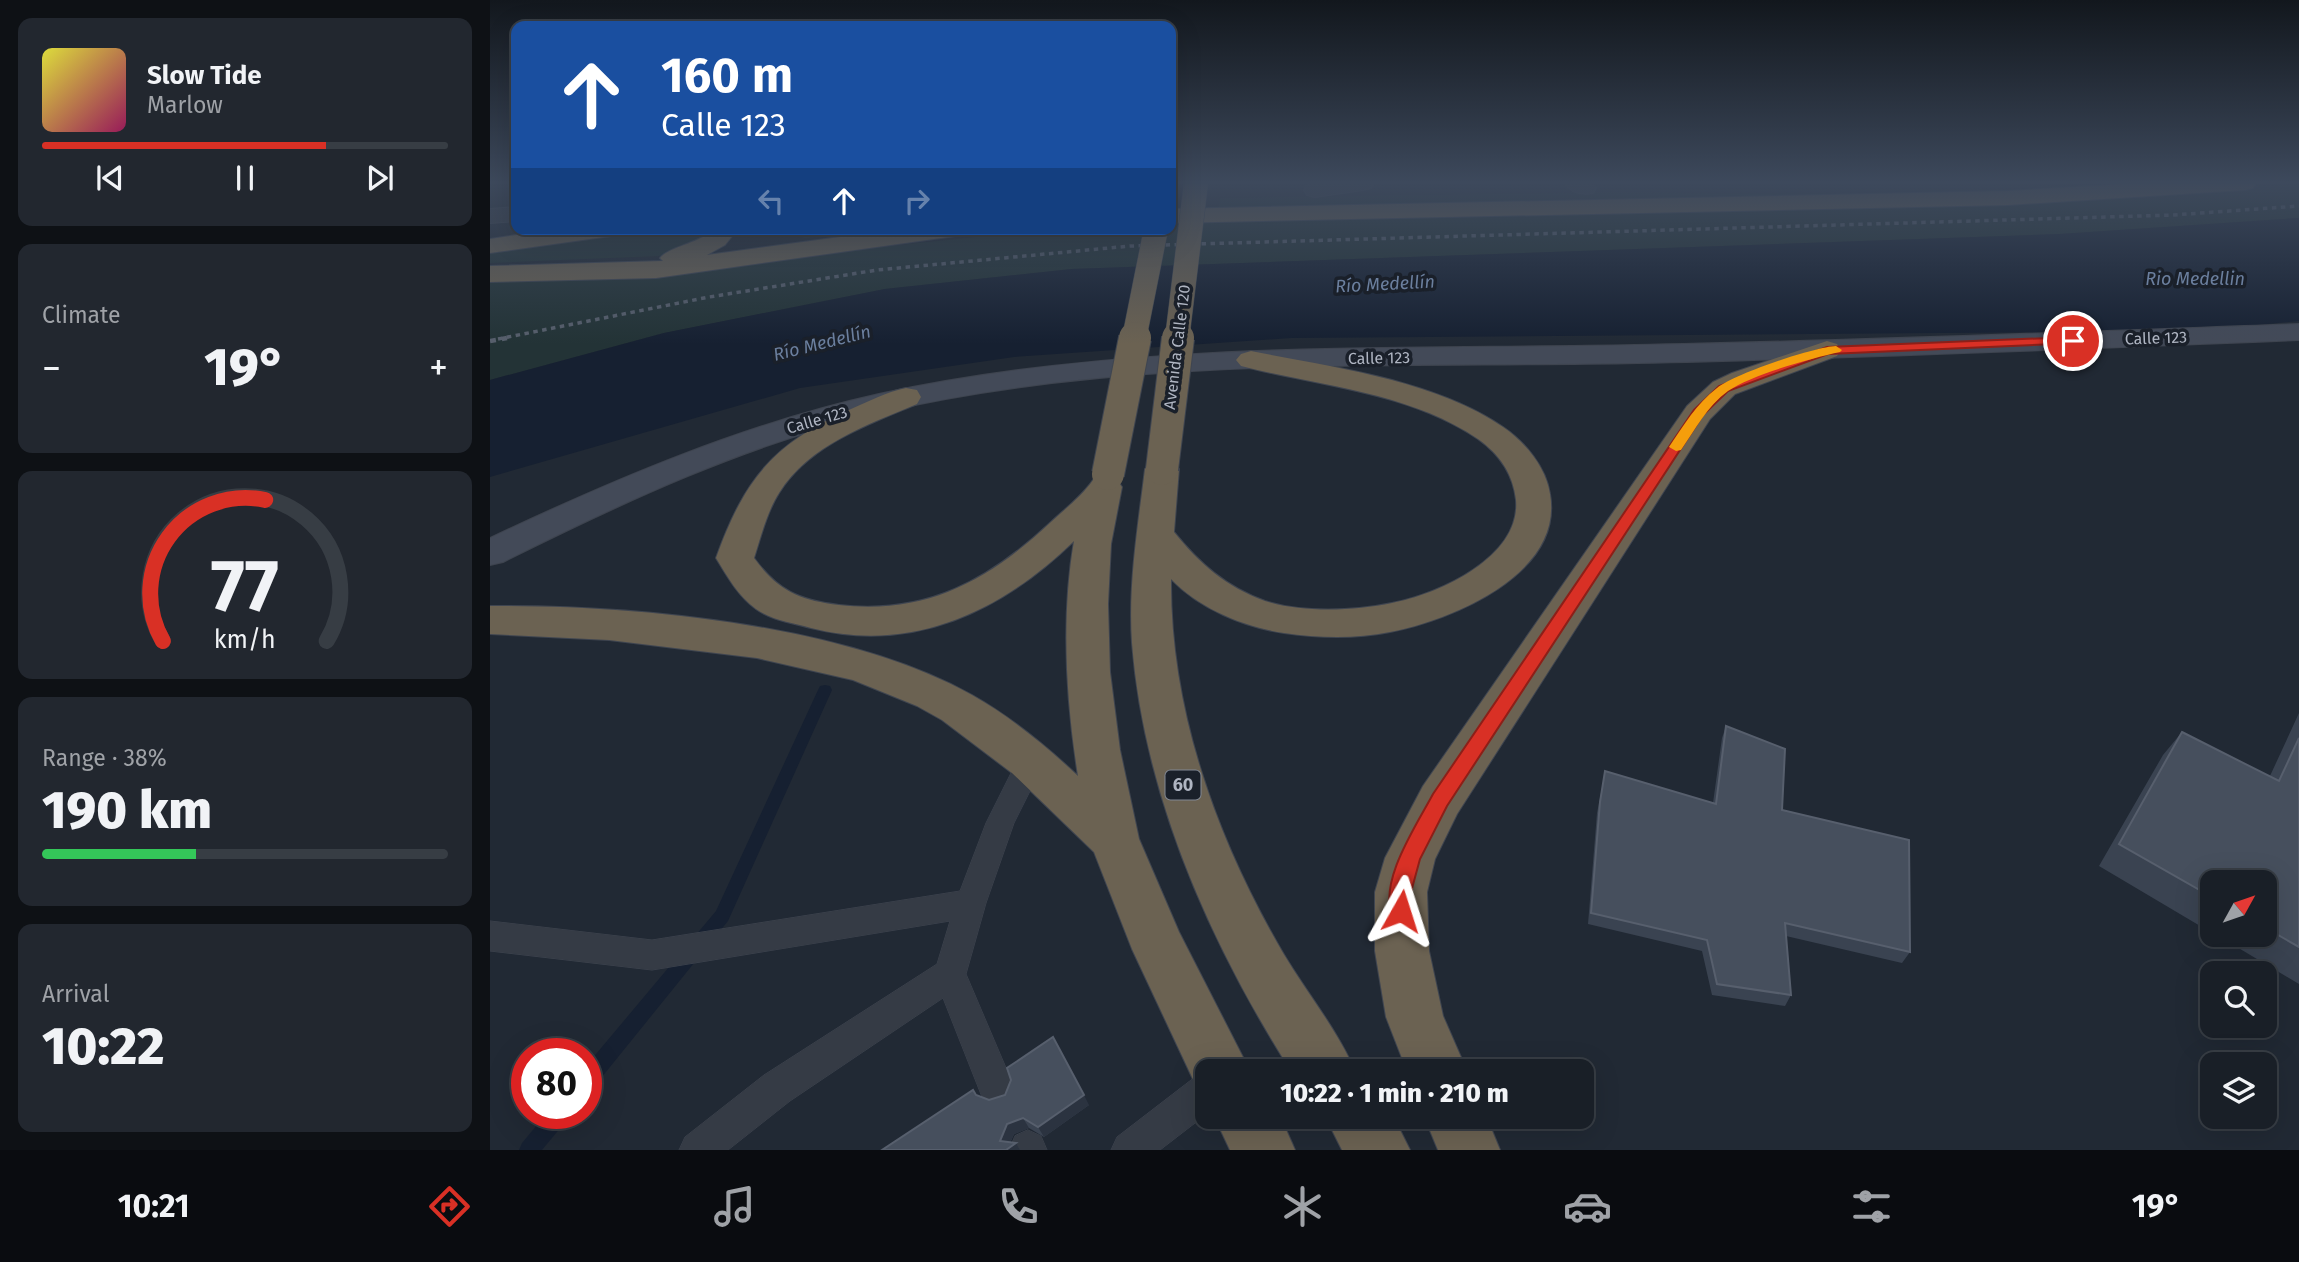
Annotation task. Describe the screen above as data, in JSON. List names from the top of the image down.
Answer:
{
  "streets": {
    "highway": ["Avenida Calle 120", "60"],
    "main road": ["Calle 123"]
  },
  "crossings": [
    ["Avenida Calle 120", "60"]
  ],
  "water": ["Rio Medellin", "Río Medellín"],
  "north": "top right",
  "page": {
    "turn": ["160 m", "Calle 123"],
    "song": ["Slow Tide", "Marlow"],
    "tile": [
      "Climate",
      ["Range · 38%", "190 km"],
      ["Arrival", "10:22"]
    ],
    "heat": ["−", "19°", "+"],
    "limit": "80",
    "trip": "10:22 · 1 min · 210 m",
    "tabs": ["10:21", "19°"],
    "gauge": ["77", "km/h"]
  }
}
